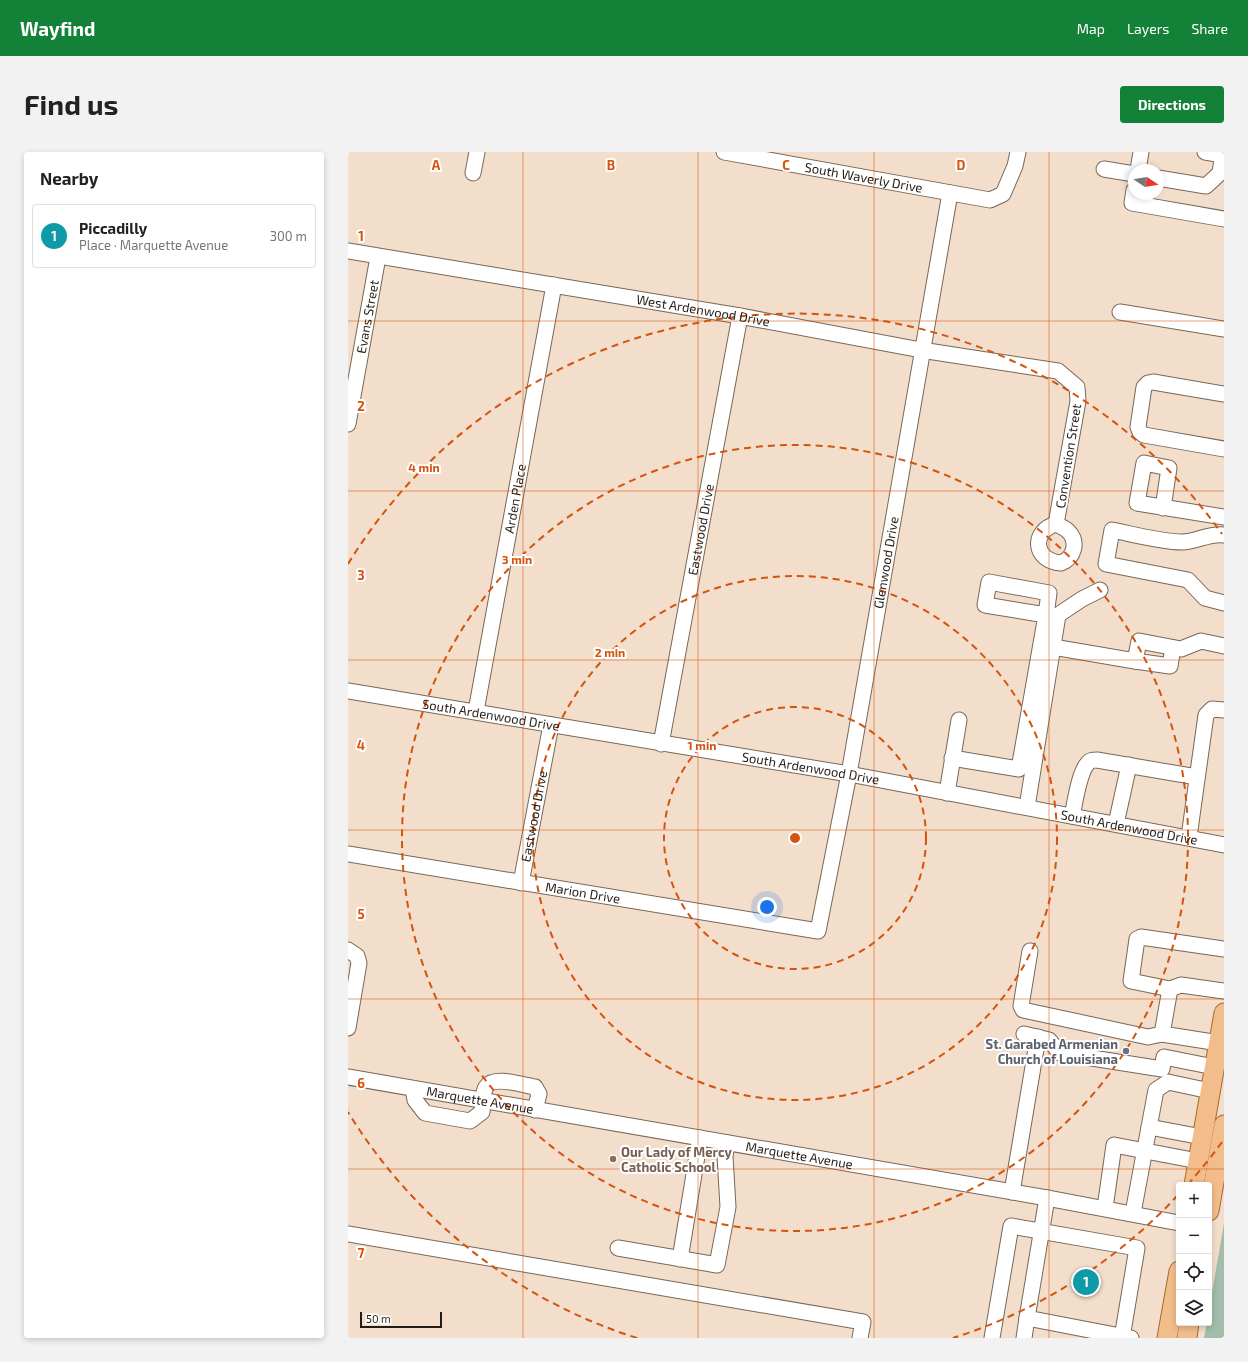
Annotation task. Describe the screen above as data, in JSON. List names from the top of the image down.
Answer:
{
  "streets": {
    "street": [
      "South Waverly Drive",
      "West Ardenwood Drive",
      "Evans Street",
      "Convention Street",
      "Arden Place",
      "Eastwood Drive",
      "Glenwood Drive",
      "South Ardenwood Drive",
      "Marion Drive",
      "Marquette Avenue"
    ]
  },
  "crossings": [
    ["South Waverly Drive", "Glenwood Drive"],
    ["West Ardenwood Drive", "Evans Street"],
    ["West Ardenwood Drive", "Convention Street"],
    ["West Ardenwood Drive", "Arden Place"],
    ["West Ardenwood Drive", "Eastwood Drive"],
    ["West Ardenwood Drive", "Glenwood Drive"],
    ["Arden Place", "South Ardenwood Drive"],
    ["Eastwood Drive", "South Ardenwood Drive"],
    ["Eastwood Drive", "Marion Drive"],
    ["Glenwood Drive", "South Ardenwood Drive"],
    ["Glenwood Drive", "Marion Drive"]
  ],
  "places": ["St. Garabed Armenian Church of Louisiana", "Our Lady of Mercy Catholic School"],
  "scale_bar": "50 m",
  "north": "right",
  "page": {
    "header": "Wayfind",
    "nav": ["Map", "Layers", "Share"],
    "buttons": "Directions",
    "title": "Find us",
    "heading": "Nearby",
    "list": [
      {
        "mark": "1",
        "name": "Piccadilly",
        "note": "Place · Marquette Avenue",
        "value": "300 m"
      }
    ],
    "map_buttons": ["+", "−"],
    "pins": "1",
    "scale": "50 m"
  },
  "grid": {
    "columns": [
      "A",
      "B",
      "C",
      "D"
    ],
    "rows": [
      "1",
      "2",
      "3",
      "4",
      "5",
      "6",
      "7"
    ]
  },
  "rings": [
    "4 min",
    "3 min",
    "2 min",
    "1 min"
  ]
}
